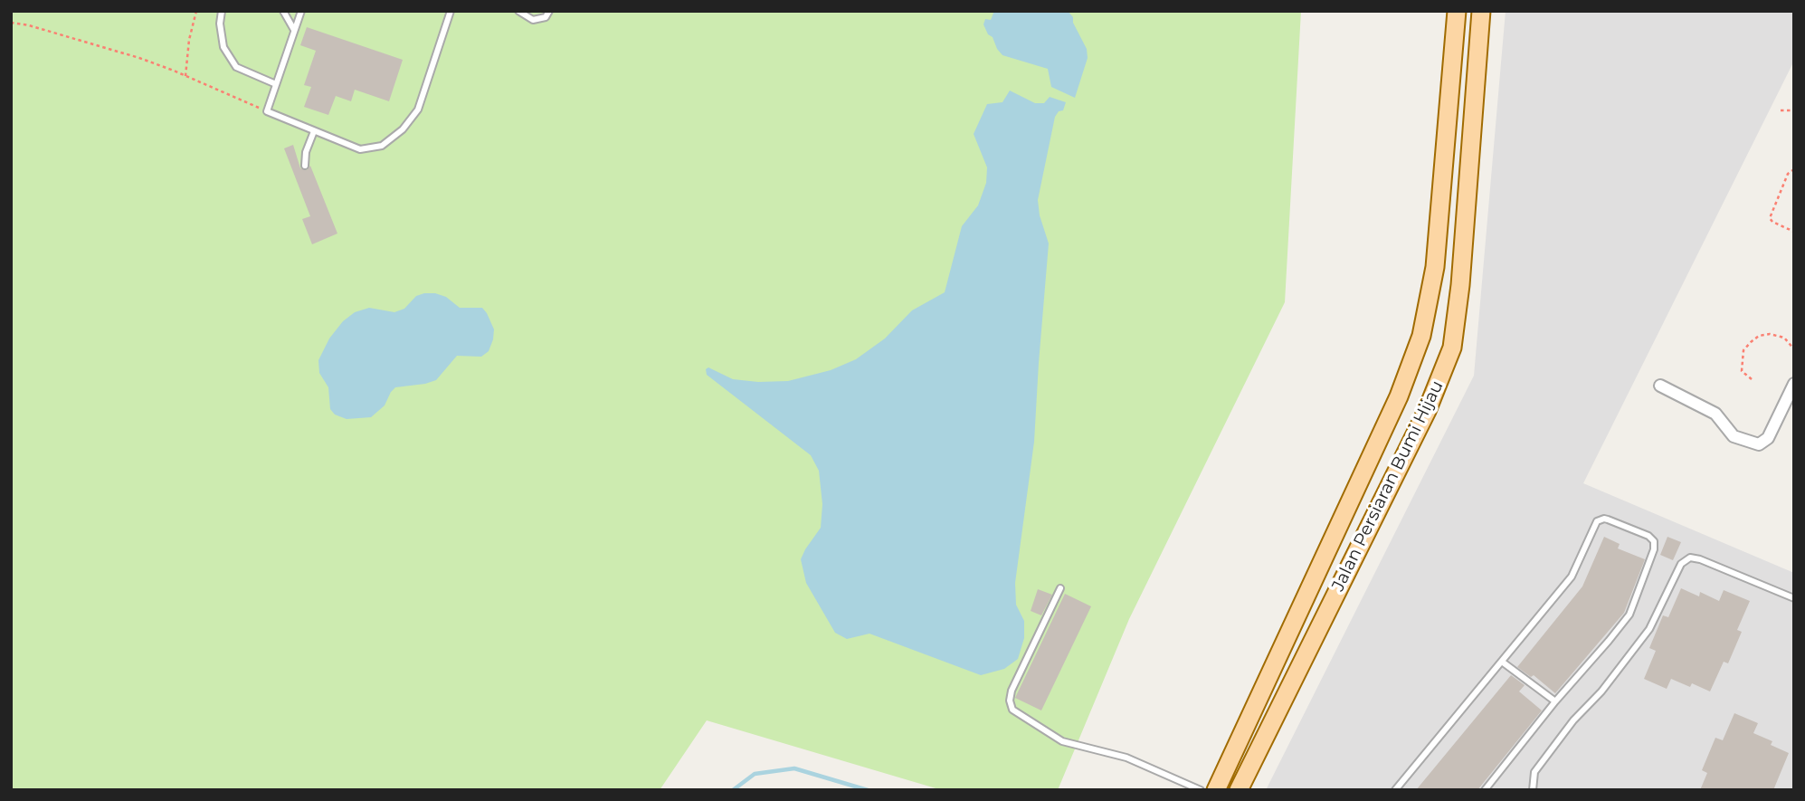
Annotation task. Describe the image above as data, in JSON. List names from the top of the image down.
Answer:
{
  "streets": {
    "main road": ["Jalan Persiaran Bumi Hijau"]
  }
}
